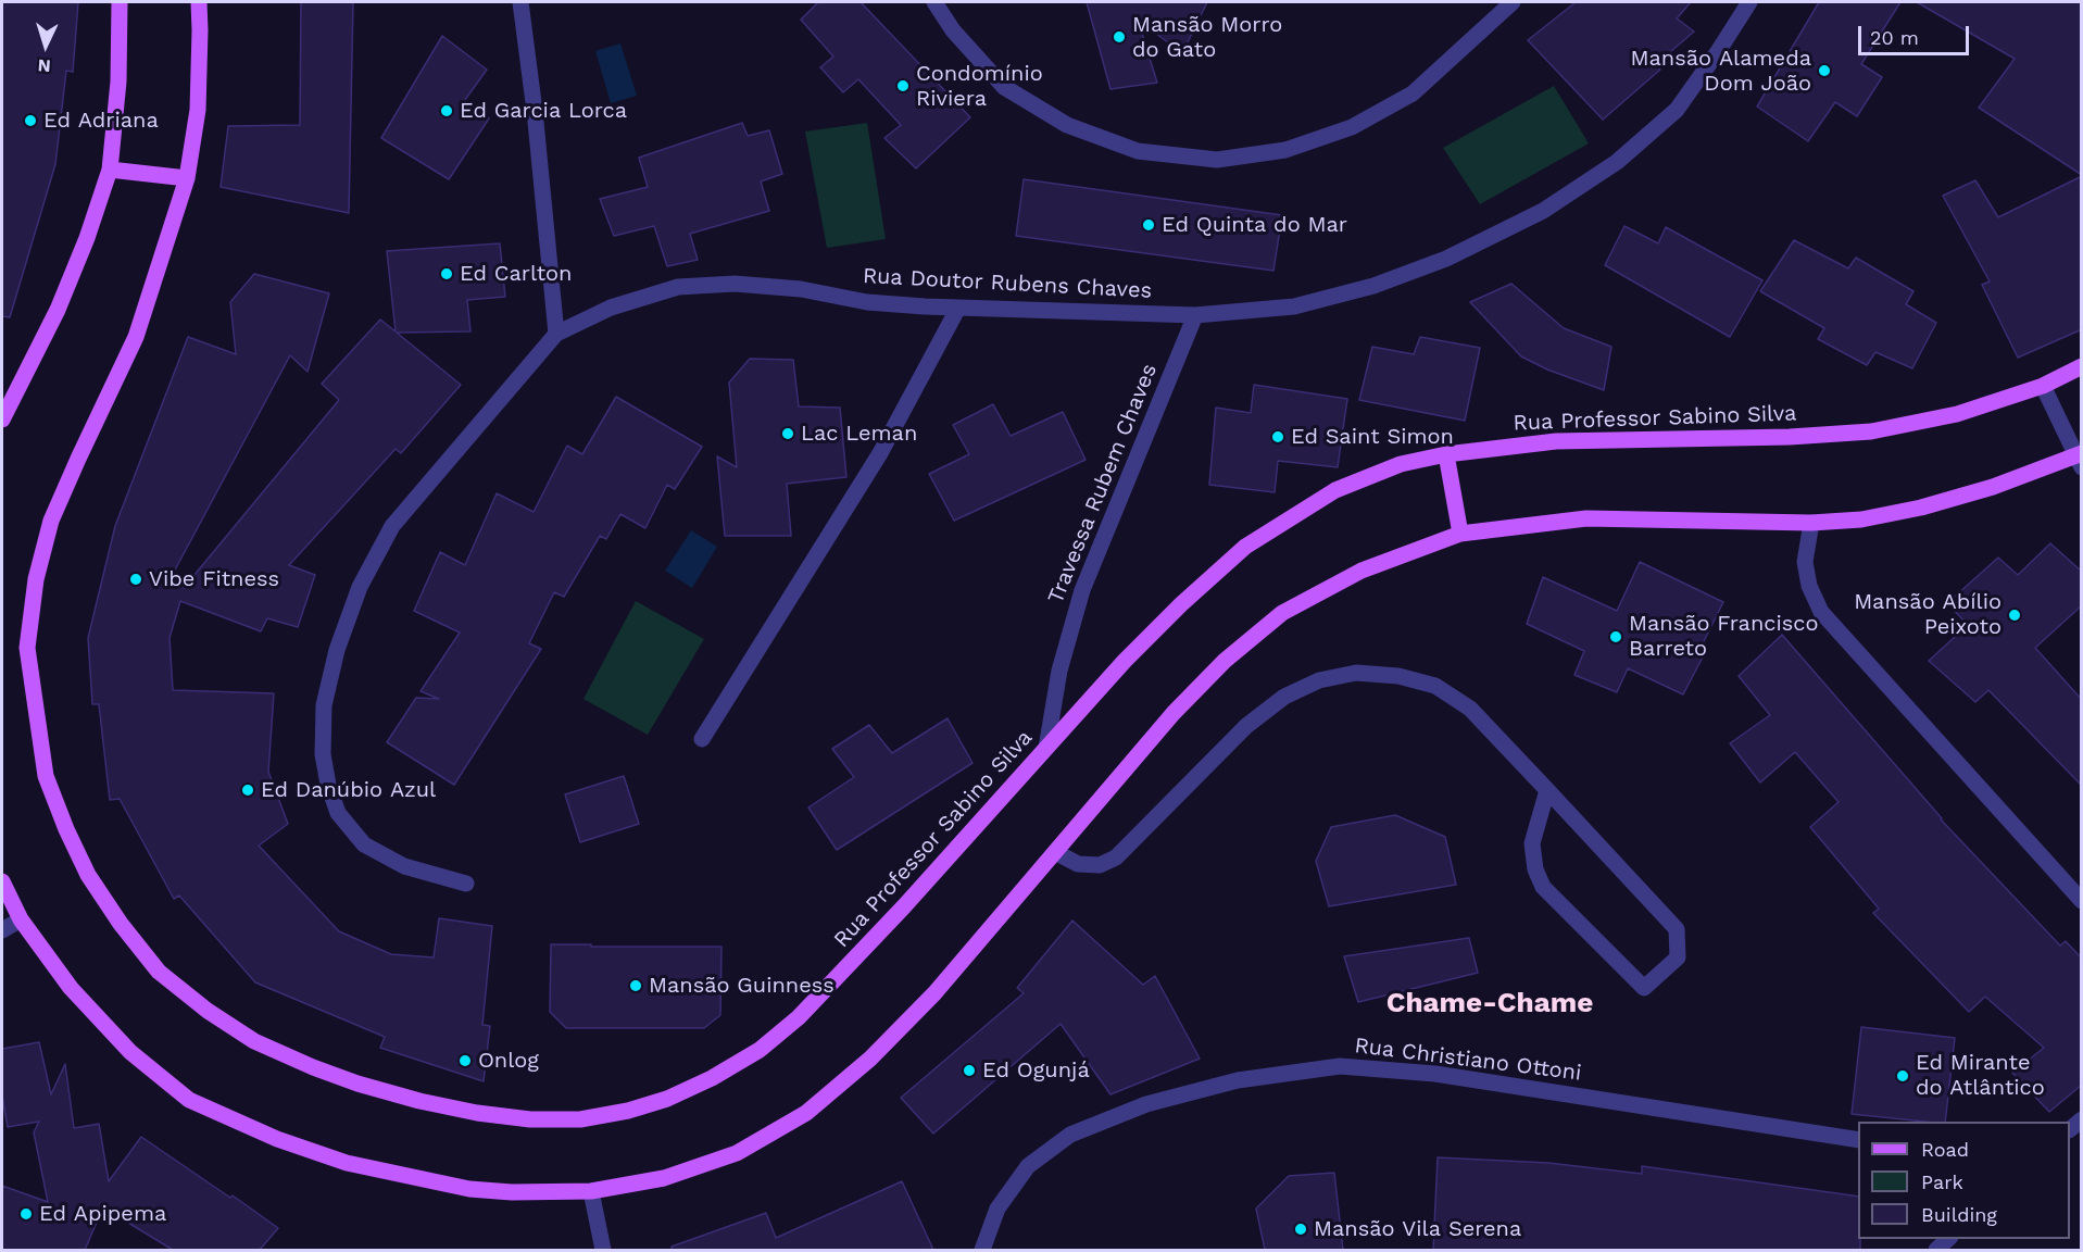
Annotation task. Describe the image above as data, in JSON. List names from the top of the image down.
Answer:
{
  "streets": {
    "main road": ["Rua Professor Sabino Silva"],
    "street": ["Rua Doutor Rubens Chaves", "Travessa Rubem Chaves", "Rua Christiano Ottoni"]
  },
  "crossings": [
    ["Rua Doutor Rubens Chaves", "Travessa Rubem Chaves"],
    ["Rua Professor Sabino Silva", "Travessa Rubem Chaves"]
  ],
  "districts": ["Chame-Chame"],
  "places": [
    "Mansão Morro do Gato",
    "Mansão Alameda Dom João",
    "Condomínio Riviera",
    "Ed Garcia Lorca",
    "Ed Adriana",
    "Ed Quinta do Mar",
    "Ed Carlton",
    "Lac Leman",
    "Ed Saint Simon",
    "Vibe Fitness",
    "Mansão Abílio Peixoto",
    "Mansão Francisco Barreto",
    "Ed Danúbio Azul",
    "Mansão Guinness",
    "Onlog",
    "Ed Ogunjá",
    "Ed Mirante do Atlântico",
    "Ed Apipema",
    "Mansão Vila Serena"
  ],
  "legend": ["Road", "Park", "Building"],
  "scale_bar": "20 m",
  "north": "bottom"
}
